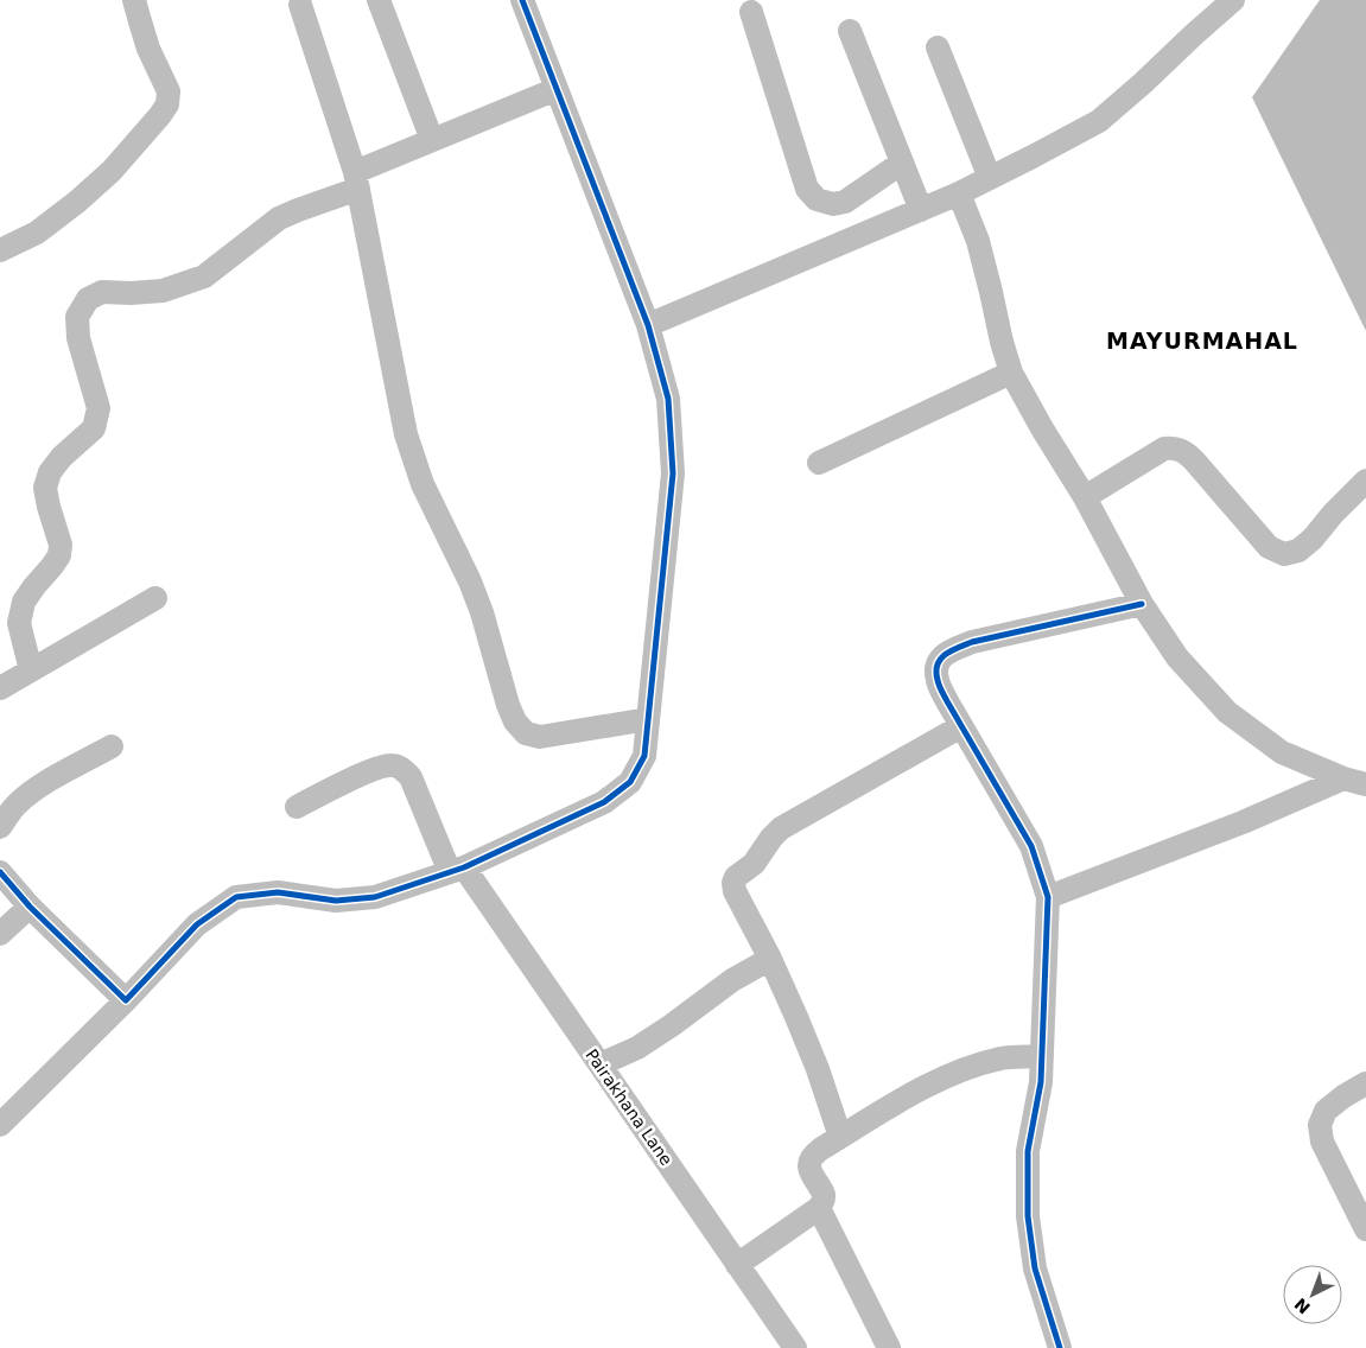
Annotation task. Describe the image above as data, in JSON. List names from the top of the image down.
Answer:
{
  "streets": {
    "street": ["Pairakhana Lane"]
  },
  "districts": ["MAYURMAHAL"],
  "north": "bottom left"
}
